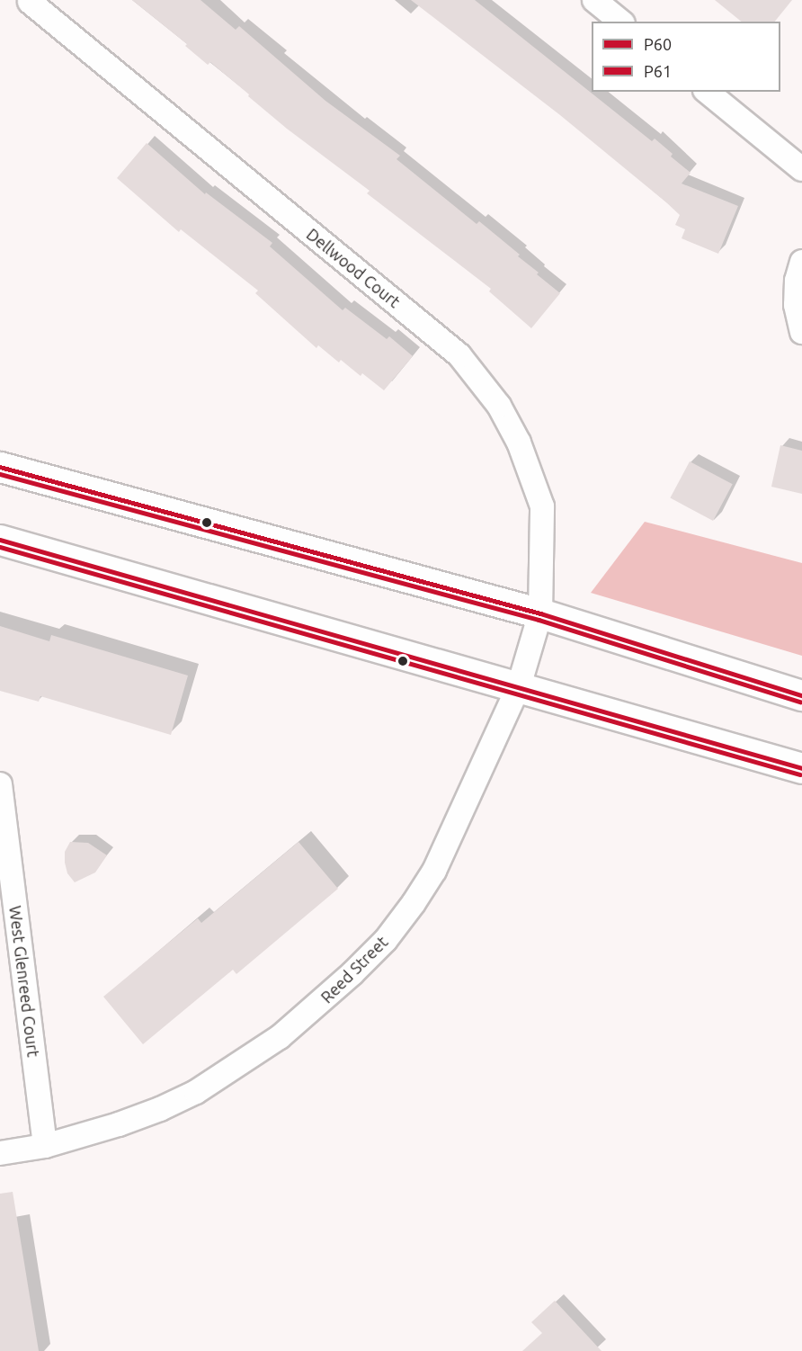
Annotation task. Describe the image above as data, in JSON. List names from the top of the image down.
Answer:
{
  "streets": {
    "street": ["Dellwood Court", "Reed Street", "West Glenreed Court"]
  },
  "crossings": [
    ["Dellwood Court", "Reed Street"],
    ["Reed Street", "West Glenreed Court"]
  ],
  "lines": ["transit line P60", "transit line P61"],
  "legend": ["P60", "P61"]
}
